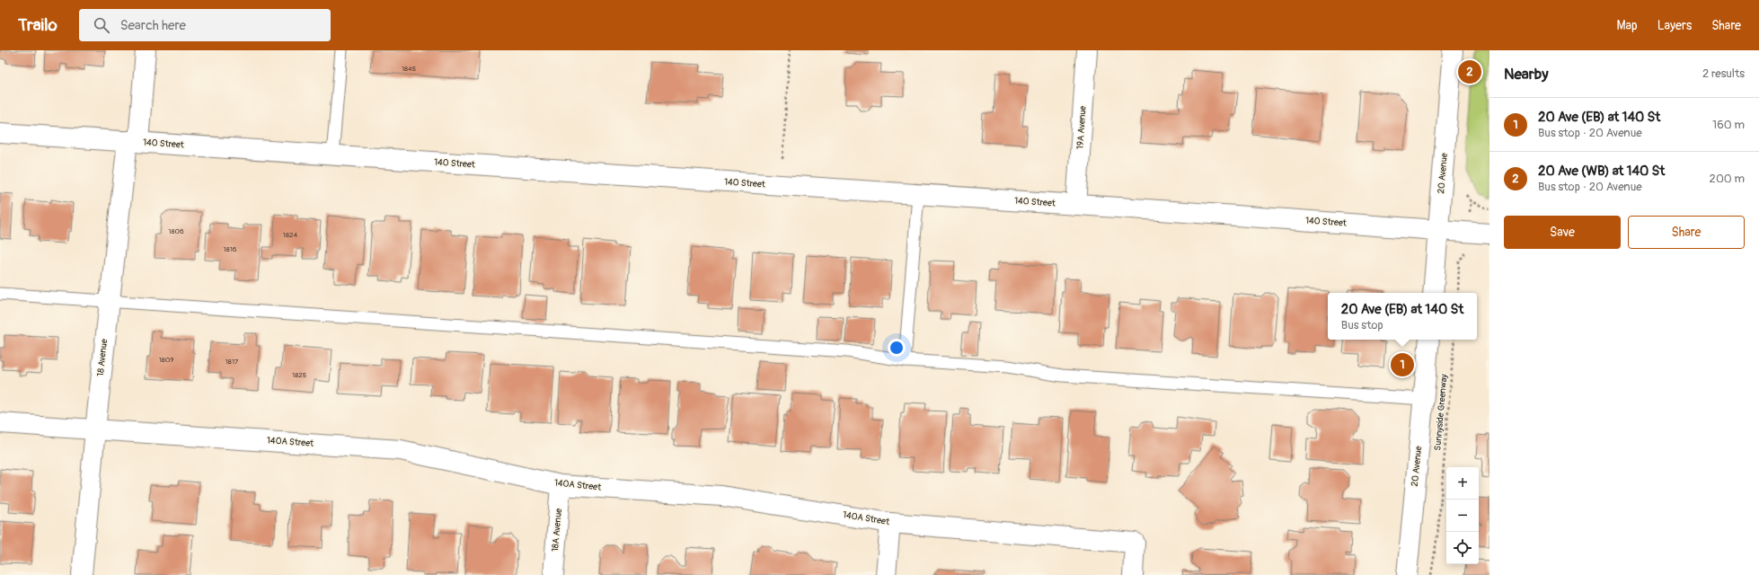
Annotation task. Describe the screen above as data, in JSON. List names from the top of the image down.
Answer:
{
  "streets": {
    "street": [
      "19A Avenue",
      "140 Street",
      "20 Avenue",
      "18 Avenue",
      "140A Street",
      "18A Avenue"
    ],
    "path": ["Sunnyside Greenway"]
  },
  "crossings": [
    ["19A Avenue", "140 Street"],
    ["140 Street", "20 Avenue"],
    ["140 Street", "18 Avenue"],
    ["18 Avenue", "140A Street"],
    ["140A Street", "18A Avenue"]
  ],
  "house_numbers": [
    "1845",
    "1806",
    "1824",
    "1816",
    "1809",
    "1817",
    "1825"
  ],
  "page": {
    "header": "Trailo",
    "search": "Search here",
    "nav": ["Map", "Layers", "Share"],
    "heading": ["Nearby", "2 results"],
    "pins": ["2", "1"],
    "list": [
      {
        "mark": "1",
        "name": "20 Ave (EB) at 140 St",
        "note": "Bus stop · 20 Avenue",
        "value": "160 m"
      },
      {
        "mark": "2",
        "name": "20 Ave (WB) at 140 St",
        "note": "Bus stop · 20 Avenue",
        "value": "200 m"
      }
    ],
    "buttons": ["Save", "Share"],
    "popup": ["20 Ave (EB) at 140 St", "Bus stop"],
    "map_buttons": ["+", "−"]
  }
}
